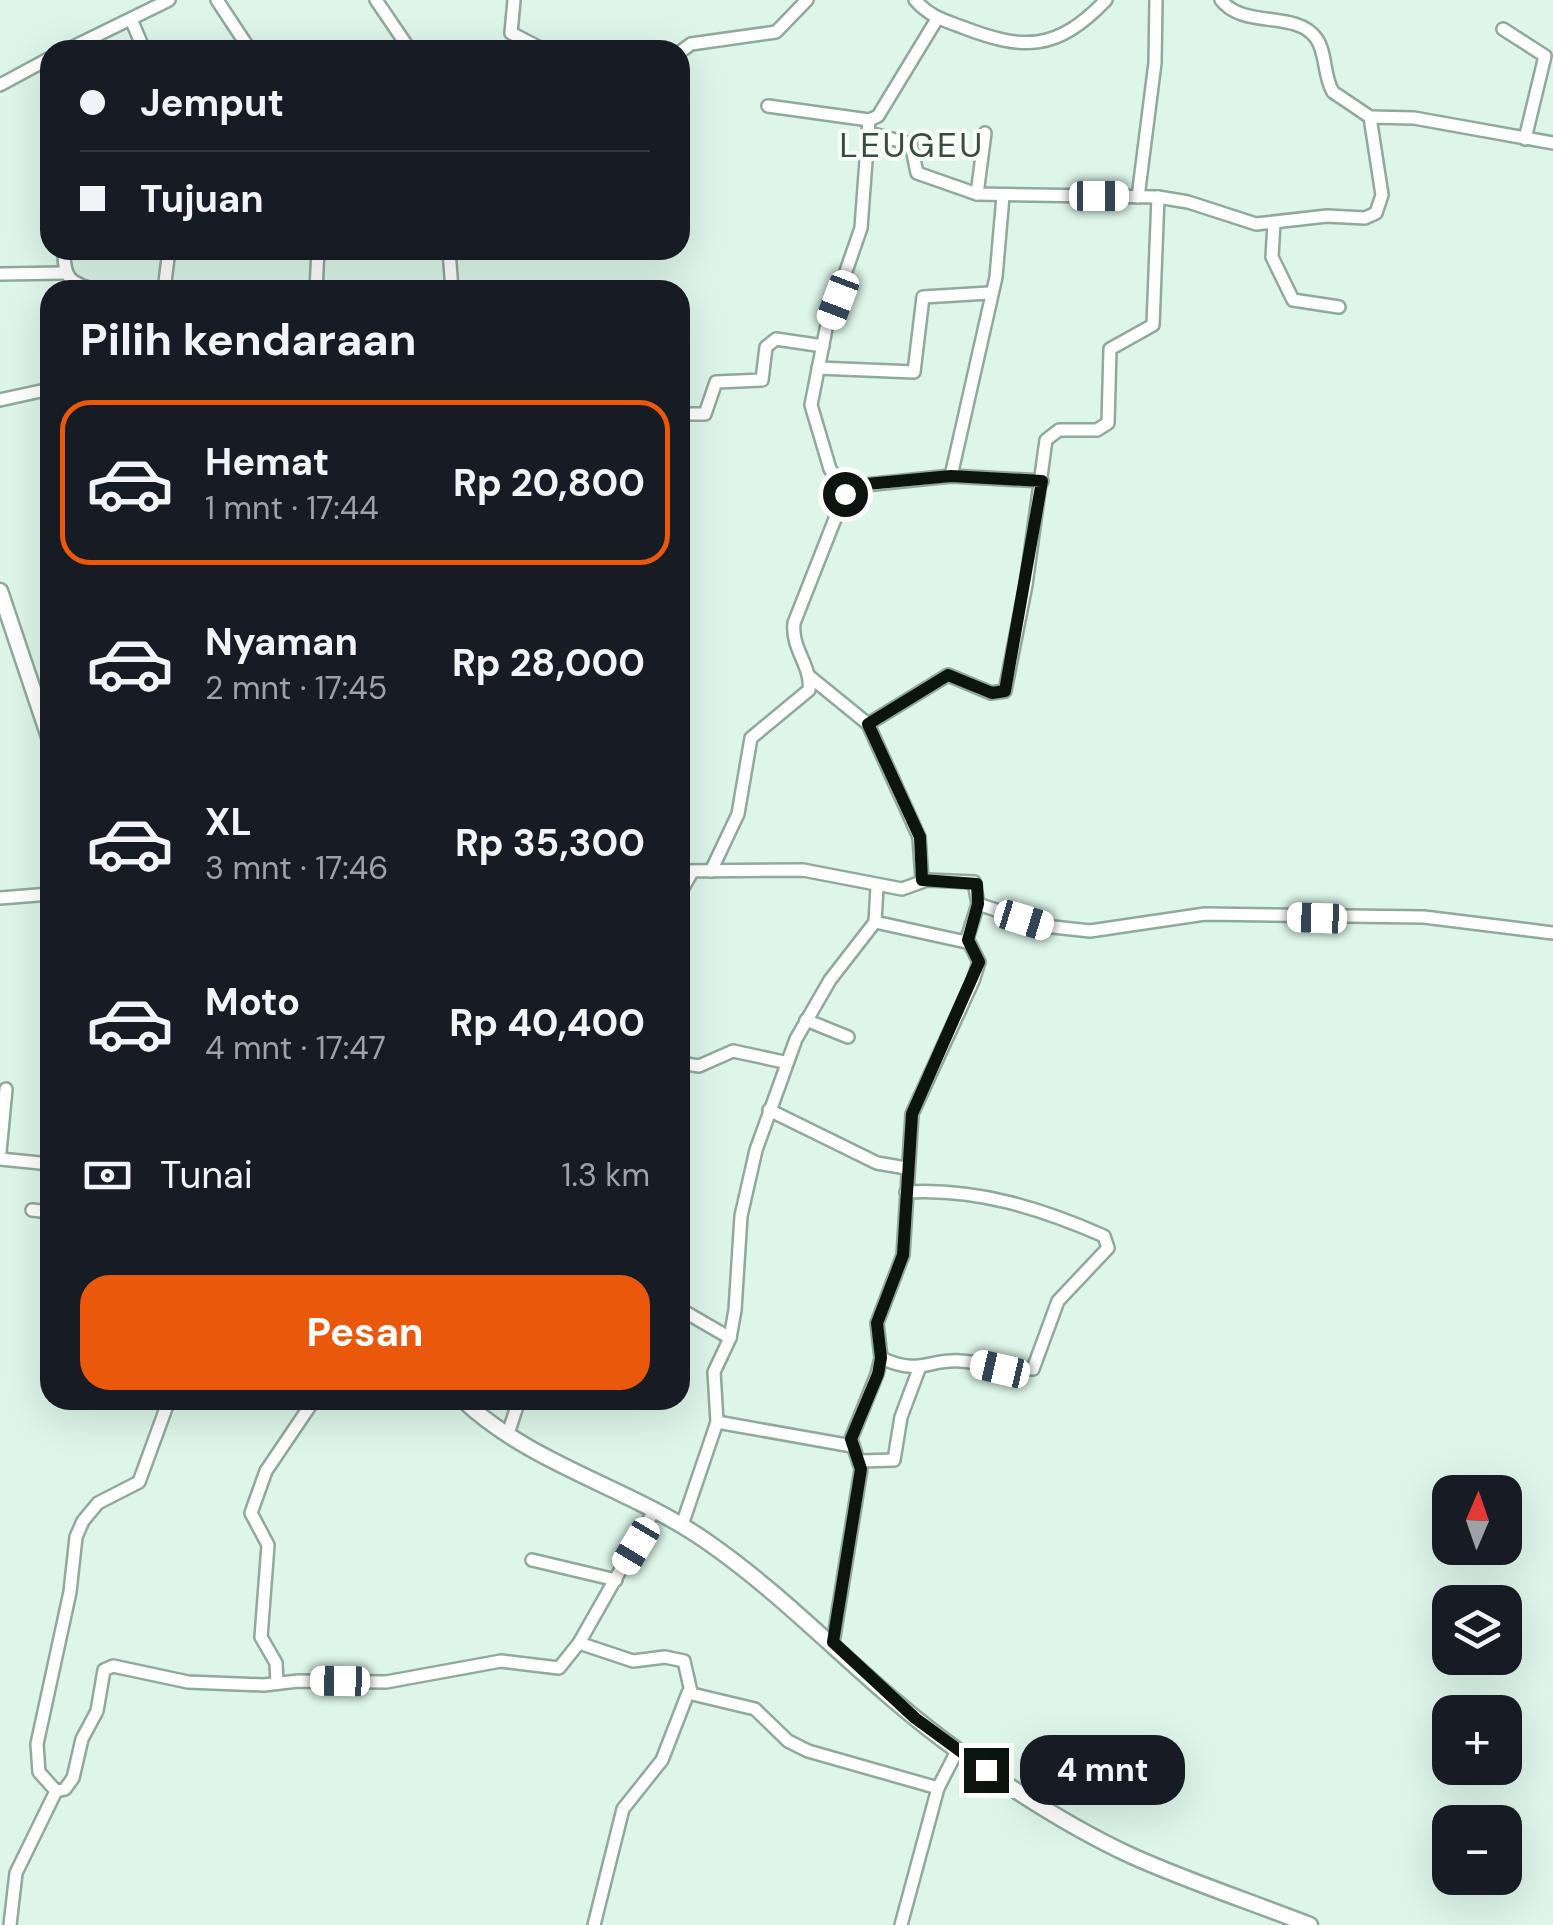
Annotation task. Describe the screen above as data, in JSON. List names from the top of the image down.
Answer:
{
  "districts": ["LEUGEU"],
  "north": "top",
  "page": {
    "banner": ["Jemput", "Tujuan"],
    "heading": "Pilih kendaraan",
    "list": [
      {
        "name": "Hemat",
        "note": "1 mnt · 17:44",
        "value": "Rp 20,800"
      },
      {
        "name": "Nyaman",
        "note": "2 mnt · 17:45",
        "value": "Rp 28,000"
      },
      {
        "name": "XL",
        "note": "3 mnt · 17:46",
        "value": "Rp 35,300"
      },
      {
        "name": "Moto",
        "note": "4 mnt · 17:47",
        "value": "Rp 40,400"
      }
    ],
    "pay": ["Tunai", "1.3 km"],
    "buttons": "Pesan",
    "map_buttons": ["+", "−"],
    "bubble": "4 mnt"
  }
}
